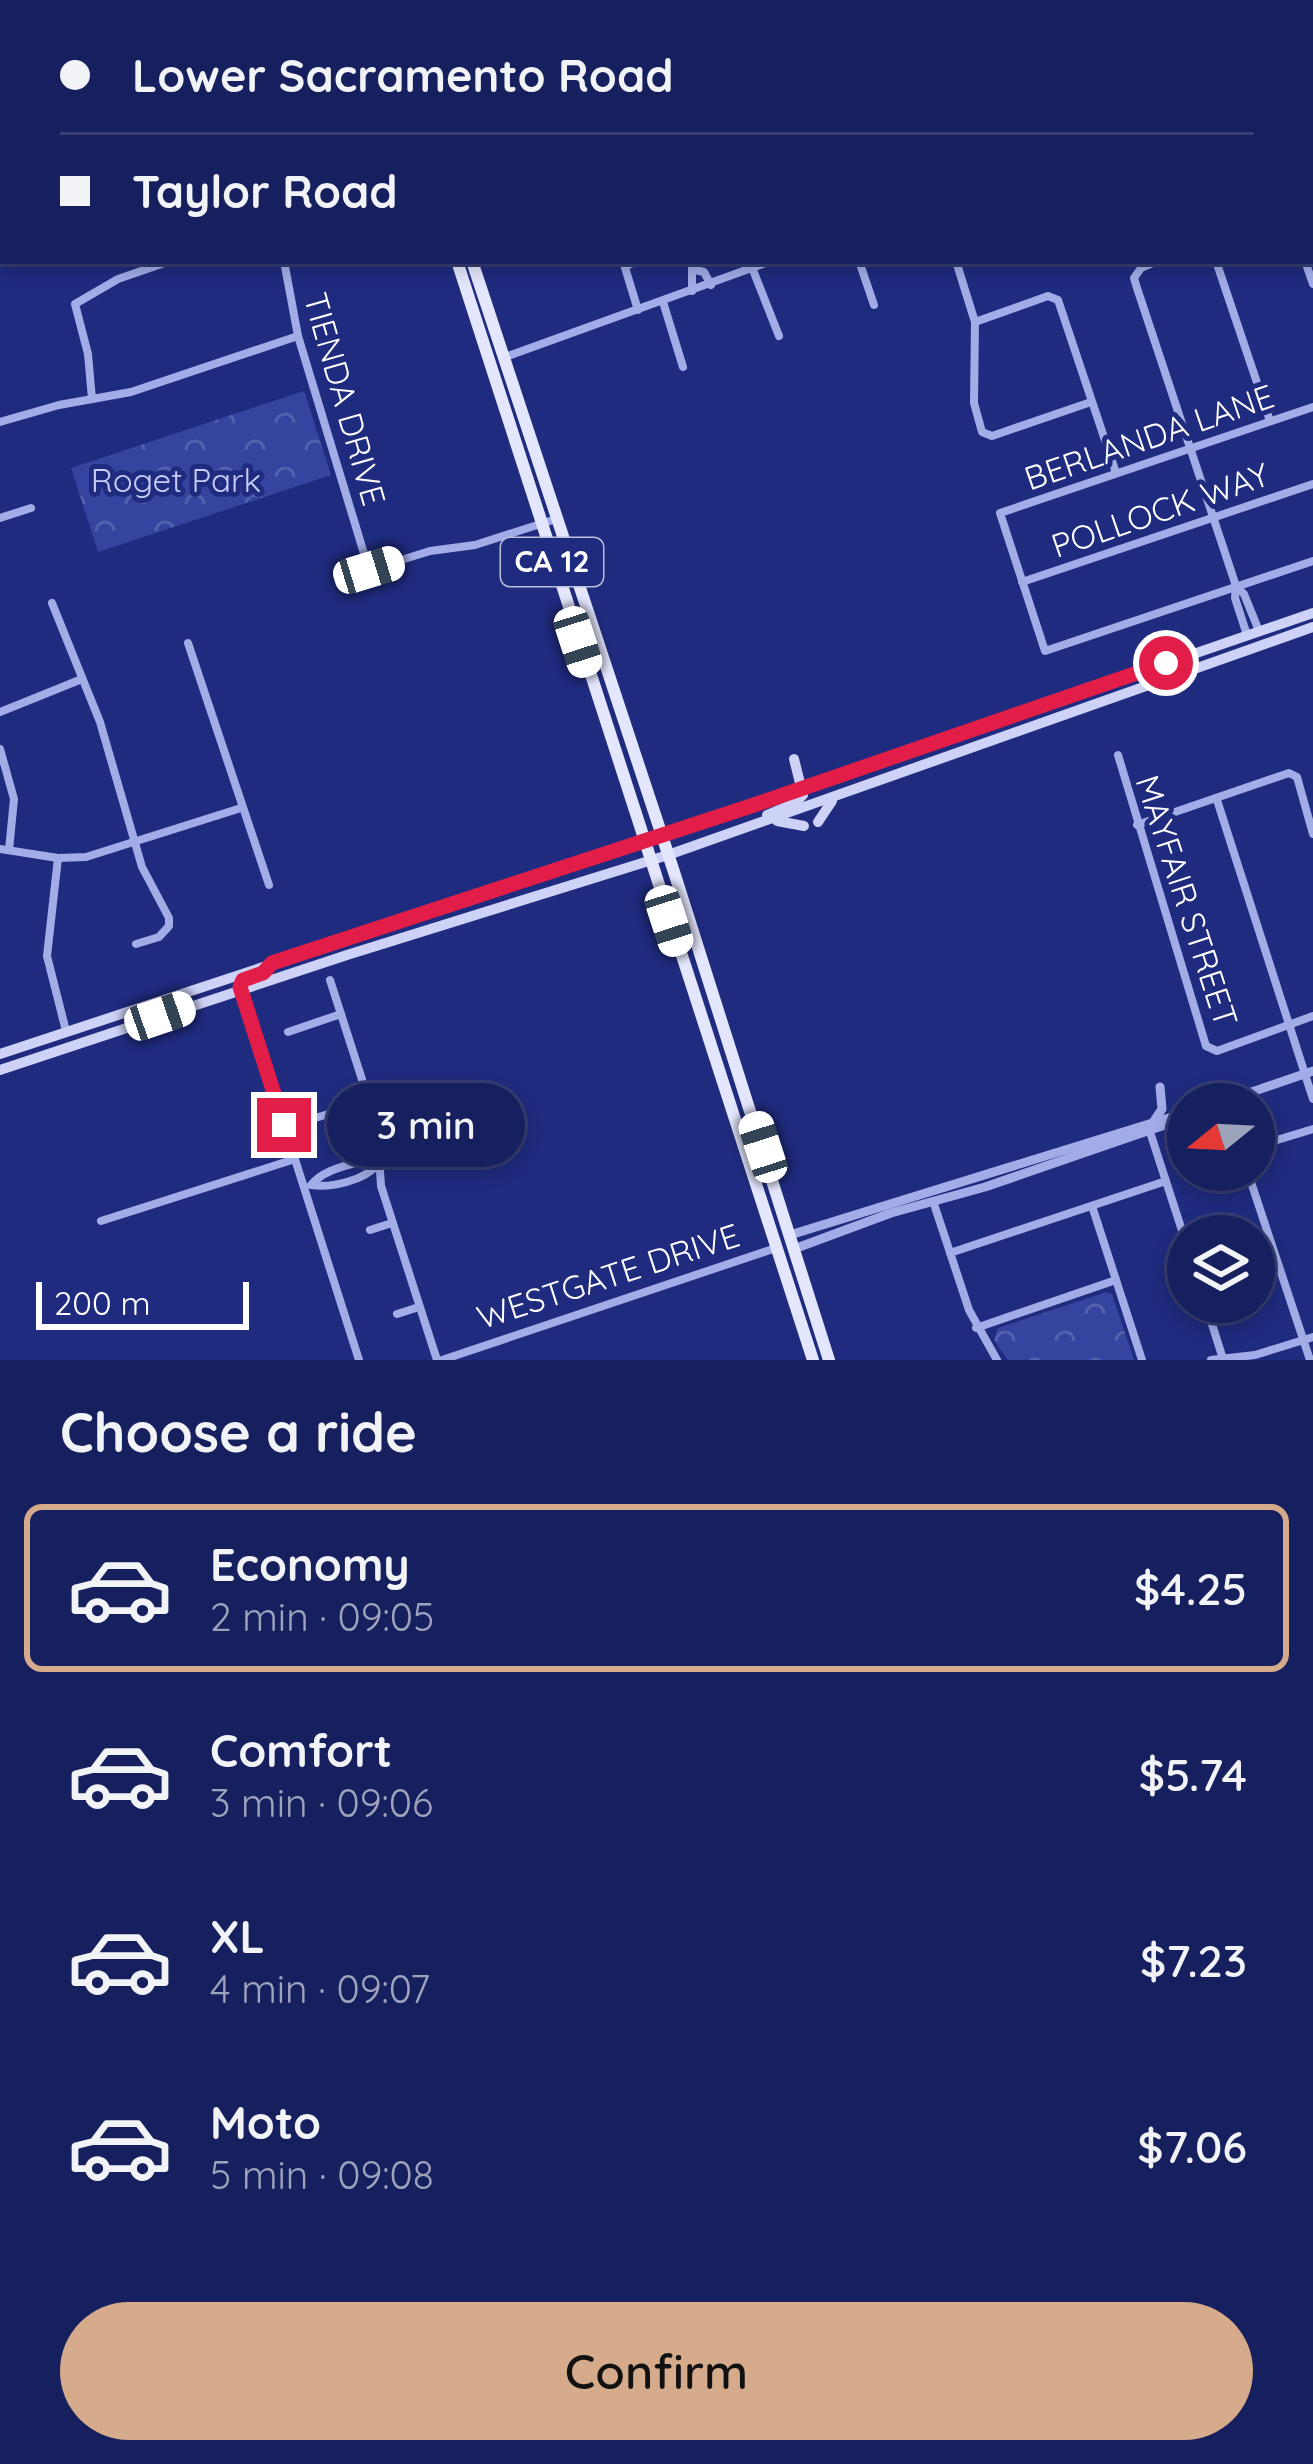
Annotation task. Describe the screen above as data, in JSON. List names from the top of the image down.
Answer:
{
  "streets": {
    "main road": ["CA 12"],
    "street": [
      "TIENDA DRIVE",
      "BERLANDA LANE",
      "POLLOCK WAY",
      "MAYFAIR STREET",
      "WESTGATE DRIVE"
    ]
  },
  "crossings": [
    ["TIENDA DRIVE", "CA 12"],
    ["BERLANDA LANE", "POLLOCK WAY"],
    ["CA 12", "WESTGATE DRIVE"]
  ],
  "parks": ["Roget Park"],
  "scale_bar": "200 m",
  "north": "left",
  "page": {
    "banner": ["Lower Sacramento Road", "Taylor Road"],
    "bubble": "3 min",
    "scale": "200 m",
    "heading": "Choose a ride",
    "list": [
      {
        "name": "Economy",
        "note": "2 min · 09:05",
        "value": "$4.25"
      },
      {
        "name": "Comfort",
        "note": "3 min · 09:06",
        "value": "$5.74"
      },
      {
        "name": "XL",
        "note": "4 min · 09:07",
        "value": "$7.23"
      },
      {
        "name": "Moto",
        "note": "5 min · 09:08",
        "value": "$7.06"
      }
    ],
    "buttons": "Confirm"
  }
}
